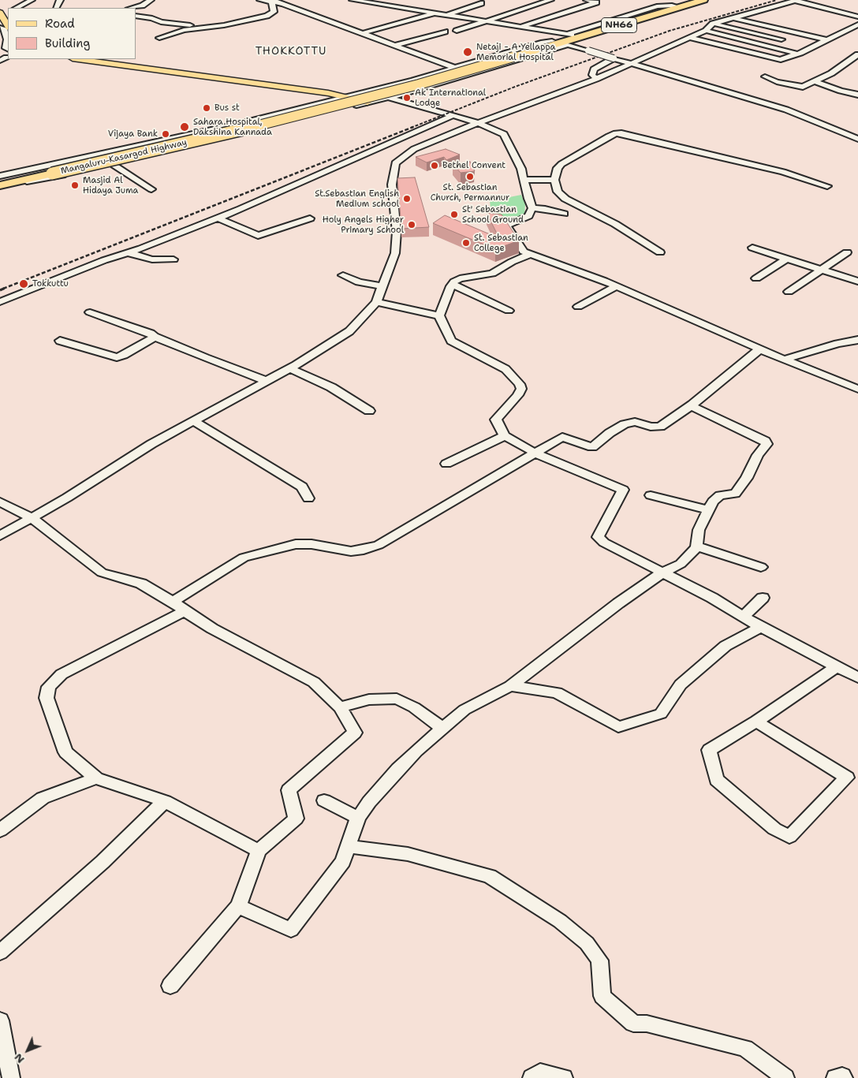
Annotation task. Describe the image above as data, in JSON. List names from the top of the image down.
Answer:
{
  "streets": {
    "highway": ["NH66", "Mangaluru-Kasargod Highway"]
  },
  "districts": ["THOKKOTTU"],
  "places": [
    "Netaji - A Yellappa Memorial Hospital",
    "Ak International Lodge",
    "Bus st",
    "Sahara Hospital, Dakshina Kannada",
    "Vijaya Bank",
    "Bethel Convent",
    "St. Sebastian Church, Permannur",
    "Masjid Al Hidaya Juma",
    "St.Sebastian English Medium school",
    "St' Sebastian School Ground",
    "Holy Angels Higher Primary School",
    "St. Sebastian College",
    "Tokkuttu"
  ],
  "legend": ["Road", "Building"],
  "north": "bottom left"
}
